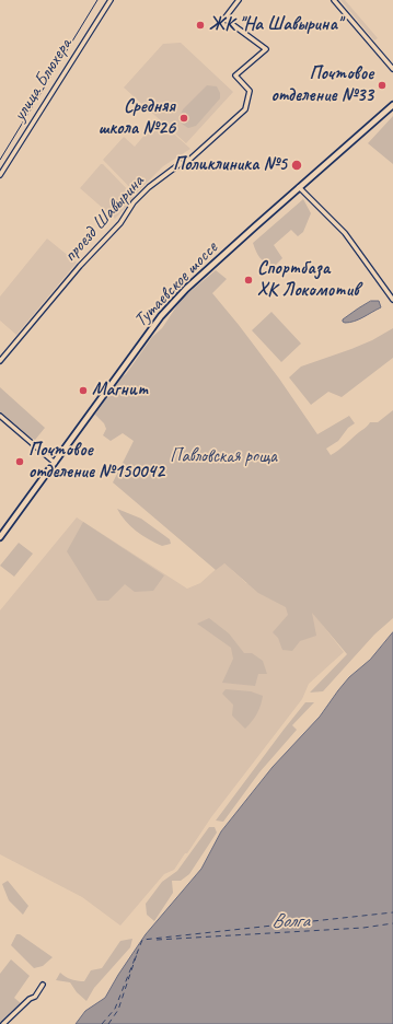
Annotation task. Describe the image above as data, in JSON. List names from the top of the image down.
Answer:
{
  "streets": {
    "main road": ["Тутаевское шоссе"],
    "street": ["улица Блюхера", "проезд Шавырина"]
  },
  "water": ["Волга"],
  "parks": ["Павловская роща"],
  "places": [
    "ЖК \"На Шавырина\"",
    "Почтовое отделение №33",
    "Средняя школа №26",
    "Поликлиника №5",
    "Спортбаза ХК Локомотив",
    "Магнит",
    "Почтовое отделение №150042"
  ]
}
